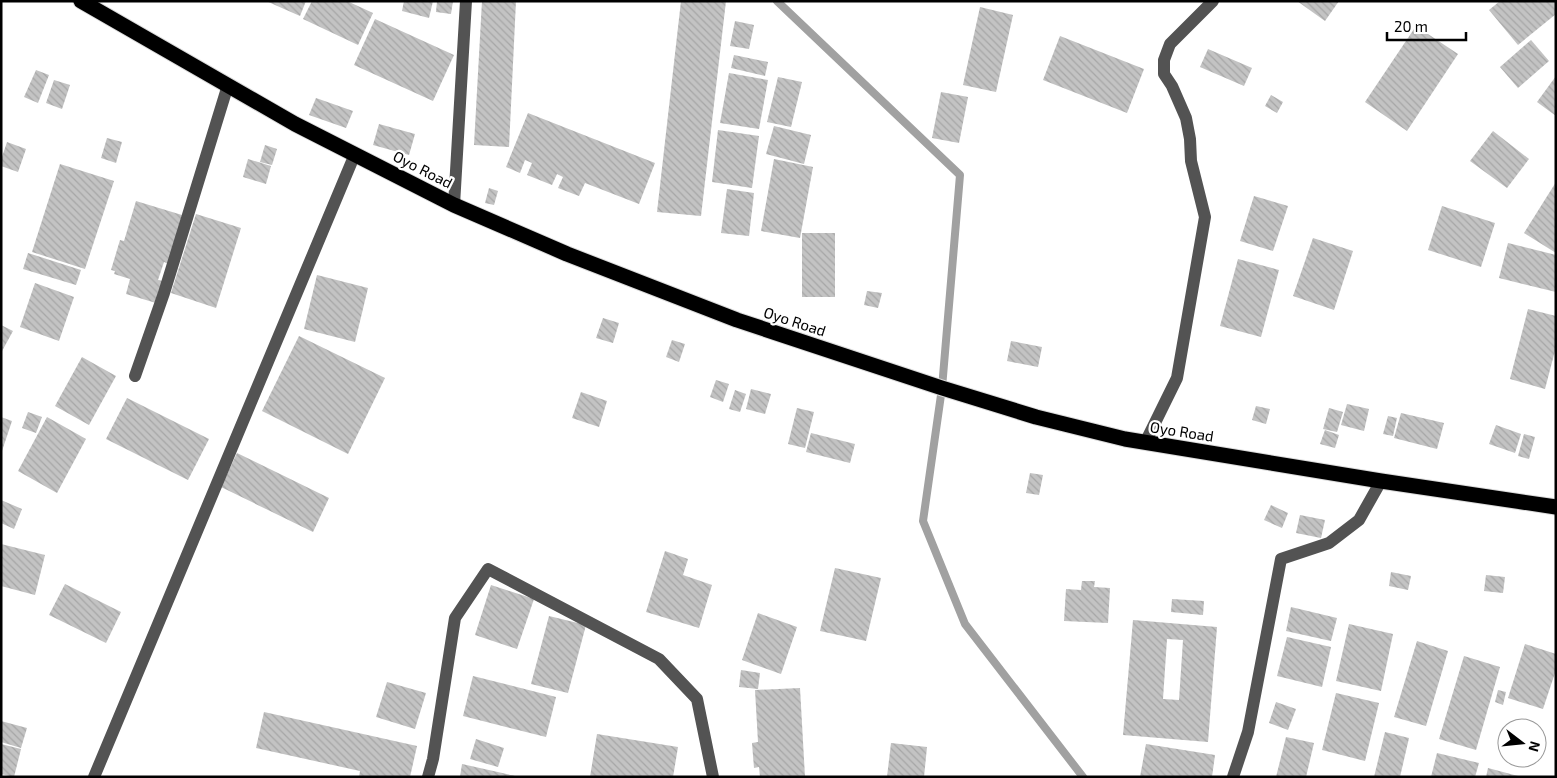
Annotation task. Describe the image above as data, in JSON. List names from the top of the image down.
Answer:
{
  "streets": {
    "highway": ["Oyo Road"]
  },
  "scale_bar": "20 m",
  "north": "right"
}
